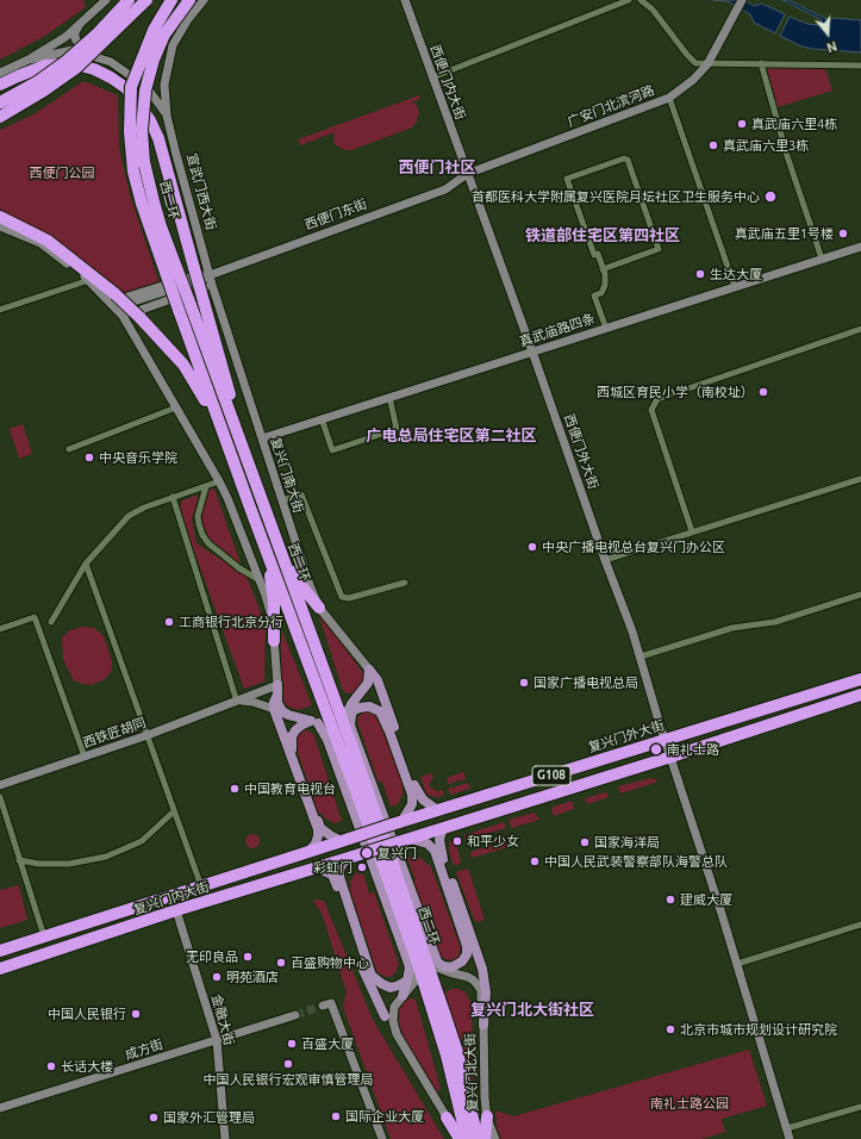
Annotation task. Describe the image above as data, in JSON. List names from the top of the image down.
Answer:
{
  "streets": {
    "highway": [
      "西二环",
      "复兴门外大街",
      "G108",
      "复兴门内大街"
    ],
    "street": [
      "西便门内大街",
      "广安门北滨河路",
      "宣武门西大街",
      "西便门东街",
      "真武庙路四条",
      "西便门外大街",
      "复兴门南大街",
      "西铁匠胡同",
      "金融大街",
      "成方街",
      "复兴门北大街"
    ]
  },
  "crossings": [
    ["西便门内大街", "广安门北滨河路"],
    ["西便门内大街", "西便门东街"],
    ["西便门内大街", "西便门外大街"],
    ["广安门北滨河路", "西便门东街"],
    ["广安门北滨河路", "西便门外大街"],
    ["宣武门西大街", "西便门东街"],
    ["宣武门西大街", "复兴门南大街"],
    ["西二环", "复兴门北大街"],
    ["西便门东街", "西便门外大街"],
    ["西便门东街", "复兴门南大街"],
    ["真武庙路四条", "西便门外大街"],
    ["真武庙路四条", "复兴门南大街"],
    ["西便门外大街", "复兴门外大街"],
    ["西便门外大街", "G108"],
    ["复兴门外大街", "复兴门内大街"],
    ["G108", "复兴门内大街"],
    ["金融大街", "成方街"]
  ],
  "districts": [
    "西便门社区",
    "铁道部住宅区第四社区",
    "广电总局住宅区第二社区",
    "复兴门北大街社区"
  ],
  "parks": ["西便门公园", "南礼士路公园"],
  "places": [
    "真武庙六里4栋",
    "真武庙六里3栋",
    "首都医科大学附属复兴医院月坛社区卫生服务中心",
    "真武庙五里1号楼",
    "生达大厦",
    "西城区育民小学（南校址）",
    "中央音乐学院",
    "中央广播电视总台复兴门办公区",
    "工商银行北京分行",
    "国家广播电视总局",
    "南礼士路",
    "中国教育电视台",
    "和平少女",
    "国家海洋局",
    "复兴门",
    "中国人民武装警察部队海警总队",
    "彩虹门",
    "建威大厦",
    "无印良品",
    "百盛购物中心",
    "明苑酒店",
    "中国人民银行",
    "北京市城市规划设计研究院",
    "百盛大厦",
    "中国人民银行宏观审慎管理局",
    "长话大楼",
    "国际企业大厦",
    "国家外汇管理局"
  ],
  "north": "bottom"
}
